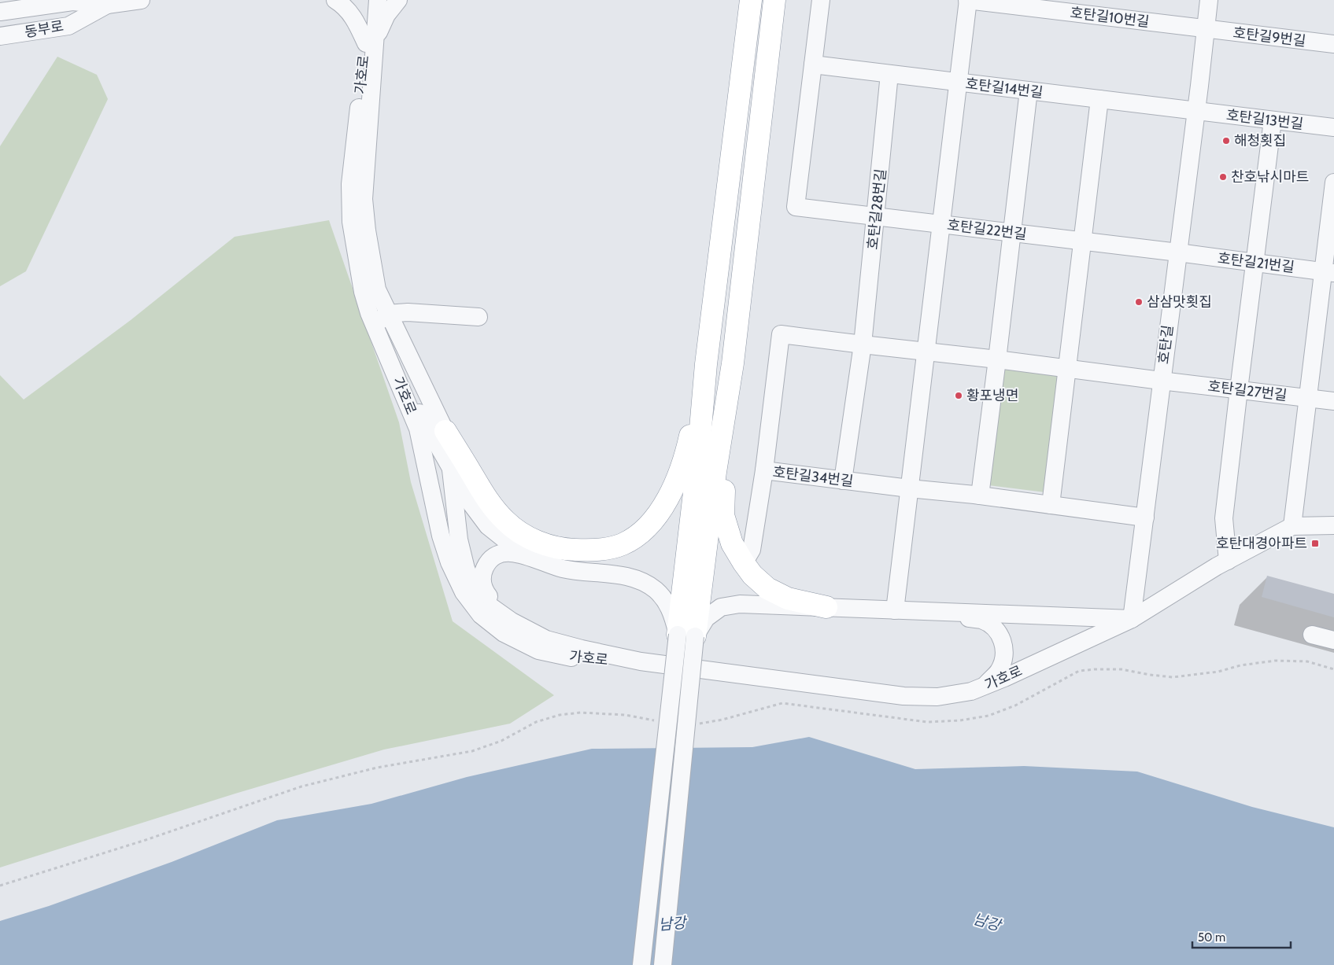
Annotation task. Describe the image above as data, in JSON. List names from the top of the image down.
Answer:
{
  "streets": {
    "street": [
      "호탄길10번길",
      "동부로",
      "호탄길9번길",
      "가호로",
      "호탄길14번길",
      "호탄길13번길",
      "호탄길28번길",
      "호탄길22번길",
      "호탄길21번길",
      "호탄길",
      "호탄길27번길",
      "호탄길34번길"
    ]
  },
  "crossings": [
    ["호탄길10번길", "호탄길9번길"],
    ["호탄길10번길", "호탄길"],
    ["호탄길9번길", "호탄길"],
    ["가호로", "호탄길"],
    ["호탄길14번길", "호탄길13번길"],
    ["호탄길14번길", "호탄길28번길"],
    ["호탄길14번길", "호탄길22번길"],
    ["호탄길14번길", "호탄길"],
    ["호탄길13번길", "호탄길"],
    ["호탄길28번길", "호탄길22번길"],
    ["호탄길28번길", "호탄길34번길"],
    ["호탄길22번길", "호탄길21번길"],
    ["호탄길22번길", "호탄길"],
    ["호탄길21번길", "호탄길"],
    ["호탄길", "호탄길27번길"],
    ["호탄길", "호탄길34번길"]
  ],
  "water": ["남강"],
  "places": {
    "other": [
      "해청횟집",
      "찬호낚시마트",
      "삼삼맛횟집",
      "황포냉면"
    ],
    "transit": ["호탄대경아파트"]
  },
  "scale_bar": "50 m"
}
